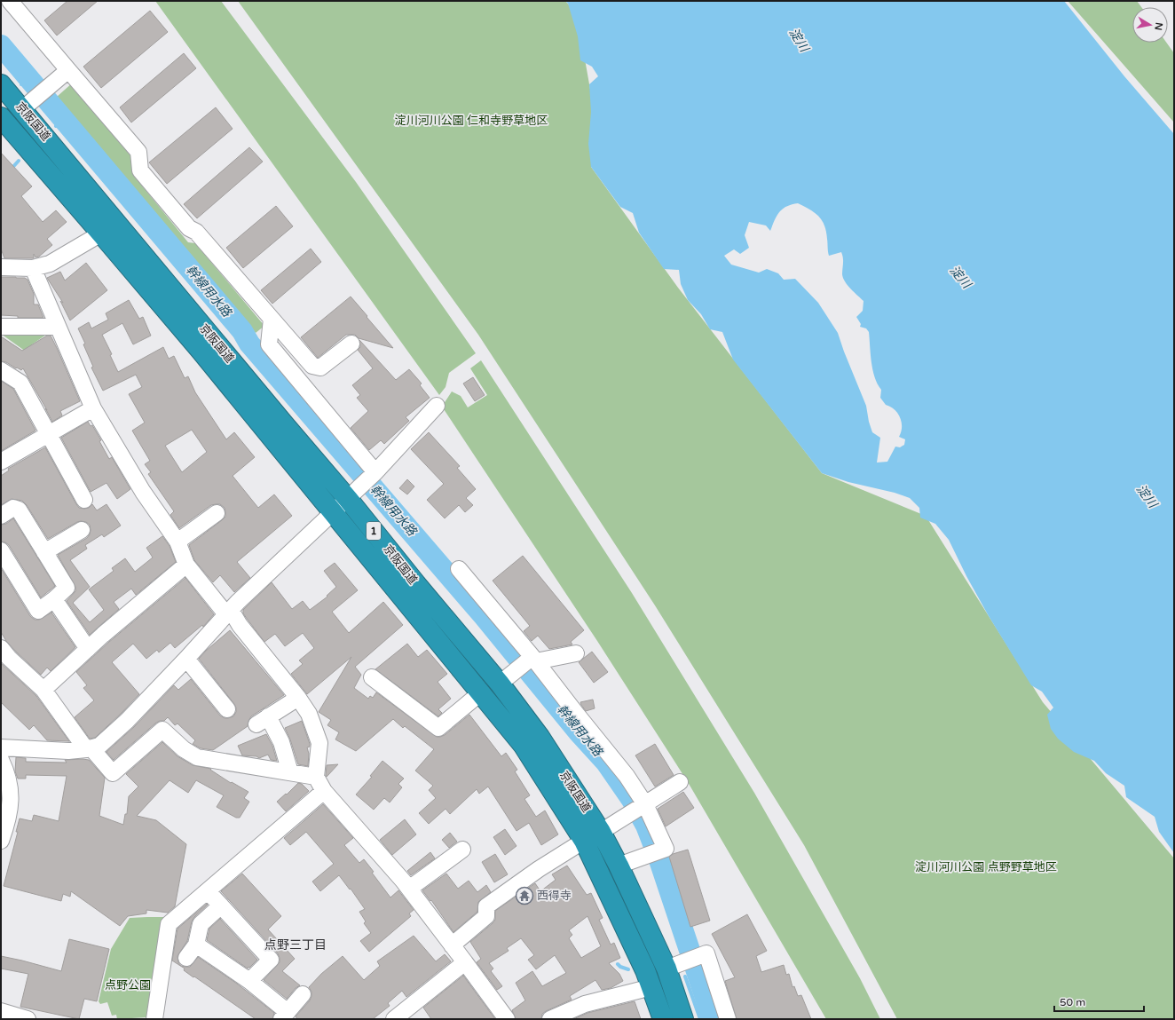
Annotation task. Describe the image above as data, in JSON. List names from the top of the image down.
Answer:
{
  "streets": {
    "highway": ["京阪国道", "1"]
  },
  "districts": ["点野三丁目"],
  "water": ["淀川", "幹線用水路"],
  "parks": ["淀川河川公園 仁和寺野草地区", "淀川河川公園 点野野草地区", "点野公園"],
  "places": {
    "temple": ["西得寺"]
  },
  "scale_bar": "50 m",
  "north": "right"
}
